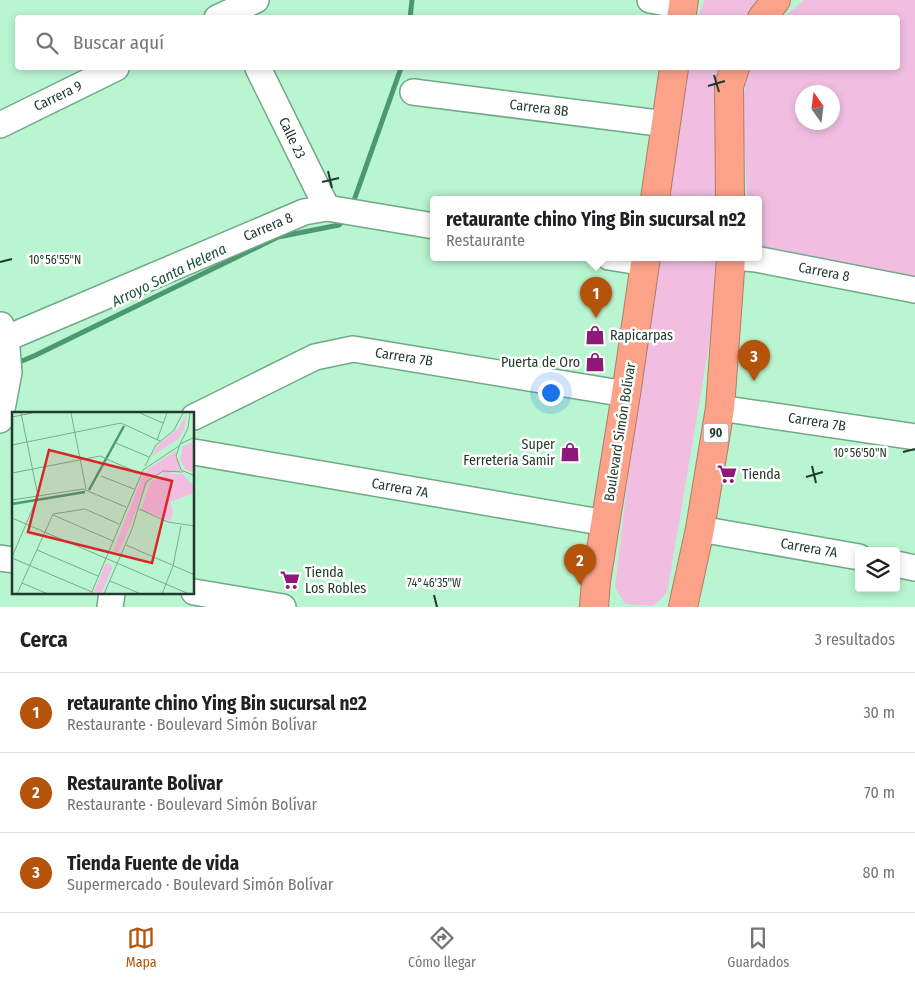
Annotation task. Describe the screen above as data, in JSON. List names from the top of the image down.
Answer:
{
  "streets": {
    "highway": ["Boulevard Simón Bolívar", "90"],
    "street": [
      "Carrera 9",
      "Carrera 8B",
      "Calle 23",
      "Carrera 8",
      "Carrera 7B",
      "Carrera 7A"
    ]
  },
  "crossings": [
    ["Calle 23", "Carrera 8"],
    ["Carrera 7B", "Boulevard Simón Bolívar"],
    ["Carrera 7B", "90"],
    ["Boulevard Simón Bolívar", "Carrera 7A"],
    ["90", "Carrera 7A"]
  ],
  "water": ["Arroyo Santa Helena"],
  "places": {
    "shop": ["Rapicarpas", "Puerta de Oro", "Super Ferreteria Samir"],
    "supermarket": ["Tienda", "Tienda Los Robles"]
  },
  "north": "top",
  "page": {
    "search": "Buscar aquí",
    "popup": ["retaurante chino Ying Bin sucursal nº2", "Restaurante"],
    "pins": ["1", "3", "2"],
    "heading": ["Cerca", "3 resultados"],
    "list": [
      {
        "mark": "1",
        "name": "retaurante chino Ying Bin sucursal nº2",
        "note": "Restaurante · Boulevard Simón Bolívar",
        "value": "30 m"
      },
      {
        "mark": "2",
        "name": "Restaurante Bolivar",
        "note": "Restaurante · Boulevard Simón Bolívar",
        "value": "70 m"
      },
      {
        "mark": "3",
        "name": "Tienda Fuente de vida",
        "note": "Supermercado · Boulevard Simón Bolívar",
        "value": "80 m"
      }
    ],
    "nav": ["Mapa", "Cómo llegar", "Guardados"]
  },
  "coordinates": ["10°56'55\"N", "10°56'50\"N", "74°46'35\"W"]
}
